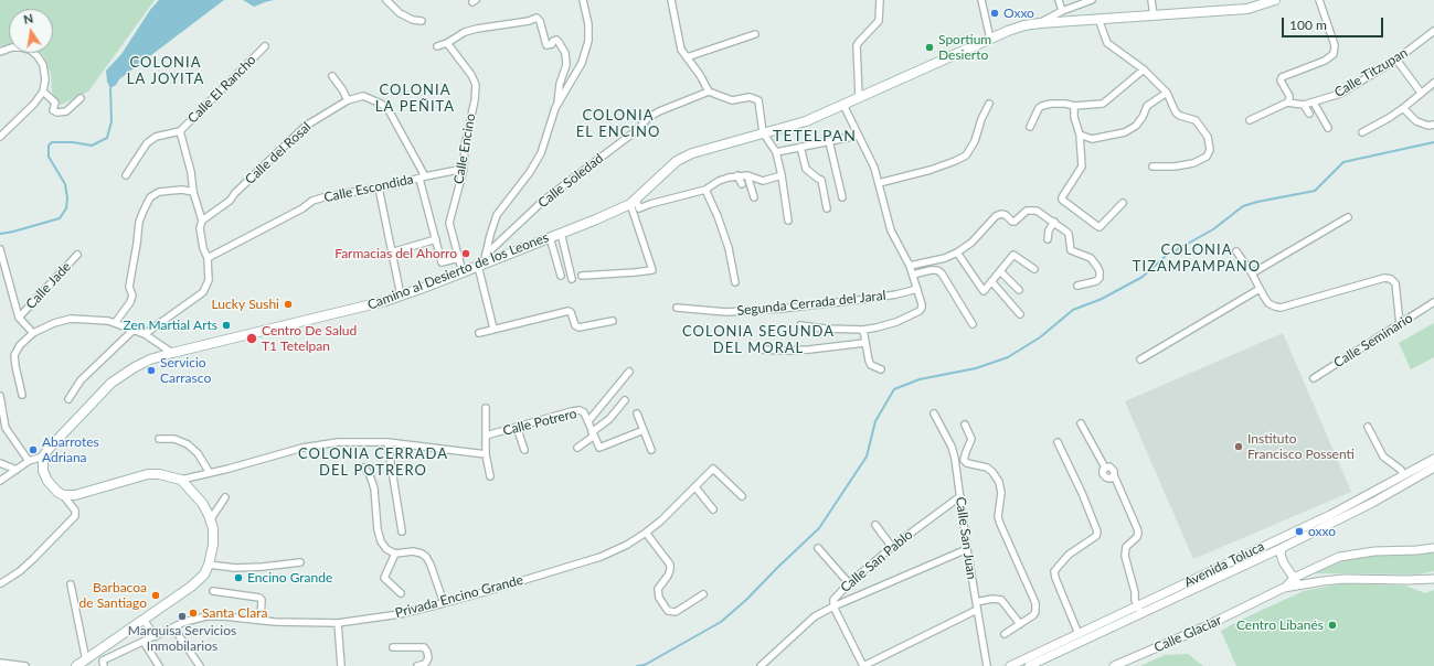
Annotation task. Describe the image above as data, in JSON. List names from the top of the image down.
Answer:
{
  "streets": {
    "main road": ["Camino al Desierto de los Leones"],
    "street": [
      "Calle Titzupan",
      "Calle El Rancho",
      "Calle Encino",
      "Calle del Rosal",
      "Calle Soledad",
      "Calle Escondida",
      "Calle Jade",
      "Segunda Cerrada del Jaral",
      "Calle Seminario",
      "Calle Potrero",
      "Calle San Juan",
      "Calle San Pablo",
      "Avenida Toluca",
      "Privada Encino Grande",
      "Calle Glaciar"
    ]
  },
  "crossings": [
    ["Calle Encino", "Calle del Rosal"],
    ["Calle Encino", "Calle Escondida"],
    ["Calle Encino", "Camino al Desierto de los Leones"],
    ["Calle del Rosal", "Calle Escondida"],
    ["Calle Soledad", "Camino al Desierto de los Leones"],
    ["Calle San Juan", "Calle San Pablo"]
  ],
  "districts": [
    "COLONIA LA JOYITA",
    "COLONIA LA PEÑITA",
    "COLONIA EL ENCINO",
    "TETELPAN",
    "COLONIA TIZAMPAMPANO",
    "COLONIA SEGUNDA DEL MORAL",
    "COLONIA CERRADA DEL POTRERO"
  ],
  "places": [
    "Oxxo",
    "Sportium Desierto",
    "Farmacias del Ahorro",
    "Lucky Sushi",
    "Zen Martial Arts",
    "Centro De Salud T1 Tetelpan",
    "Servicio Carrasco",
    "Instituto Francisco Possenti",
    "Abarrotes Adriana",
    "oxxo",
    "Encino Grande",
    "Barbacoa de Santiago",
    "Santa Clara",
    "Marquisa Servicios Inmobilarios",
    "Centro Libanés"
  ],
  "scale_bar": "100 m",
  "north": "top"
}
